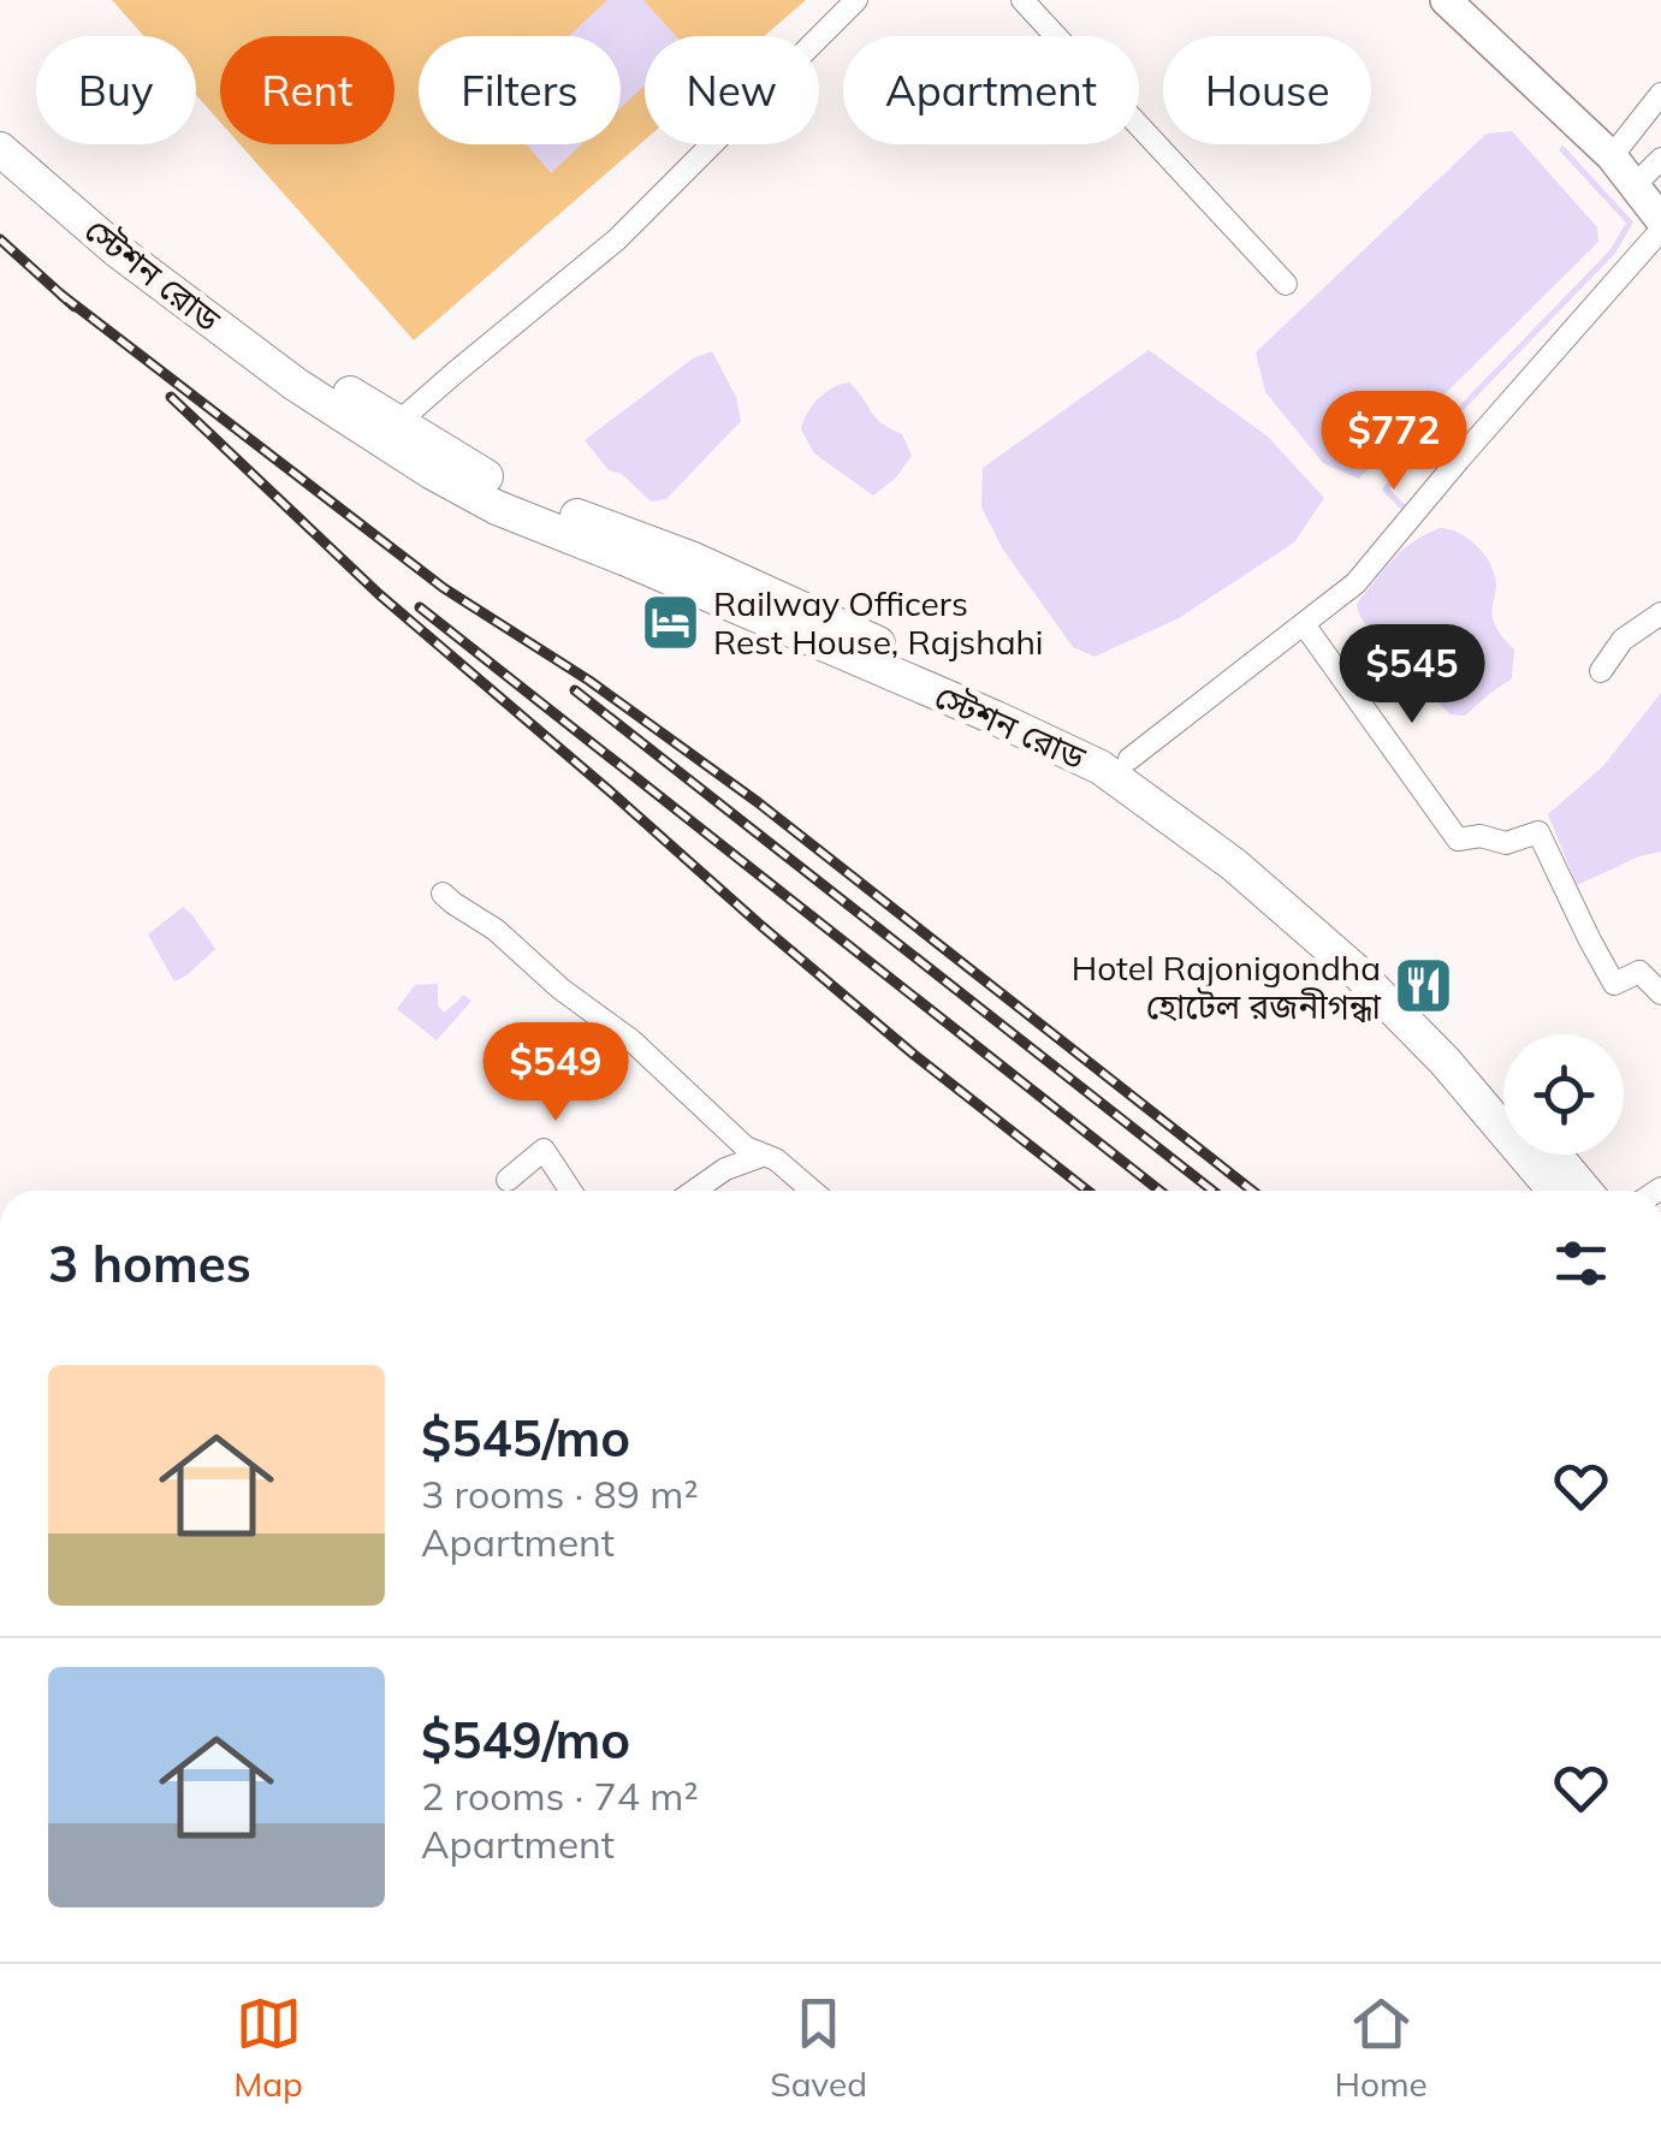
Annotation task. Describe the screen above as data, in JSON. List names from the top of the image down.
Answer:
{
  "streets": {
    "main road": ["স্টেশন রোড"]
  },
  "places": {
    "hotel": ["Railway Officers Rest House, Rajshahi"],
    "restaurant": ["Hotel Rajonigondha হোটেল রজনীগন্ধা"]
  },
  "page": {
    "chip": [
      "Buy",
      "Rent",
      "Filters",
      "New",
      "Apartment",
      "House"
    ],
    "price": ["$772", "$545", "$549"],
    "heading": "3 homes",
    "list": [
      {
        "name": "$545/mo",
        "note": "3 rooms · 89 m² · Apartment"
      },
      {
        "name": "$549/mo",
        "note": "2 rooms · 74 m² · Apartment"
      }
    ],
    "tabs": ["Map", "Saved", "Home"]
  }
}
